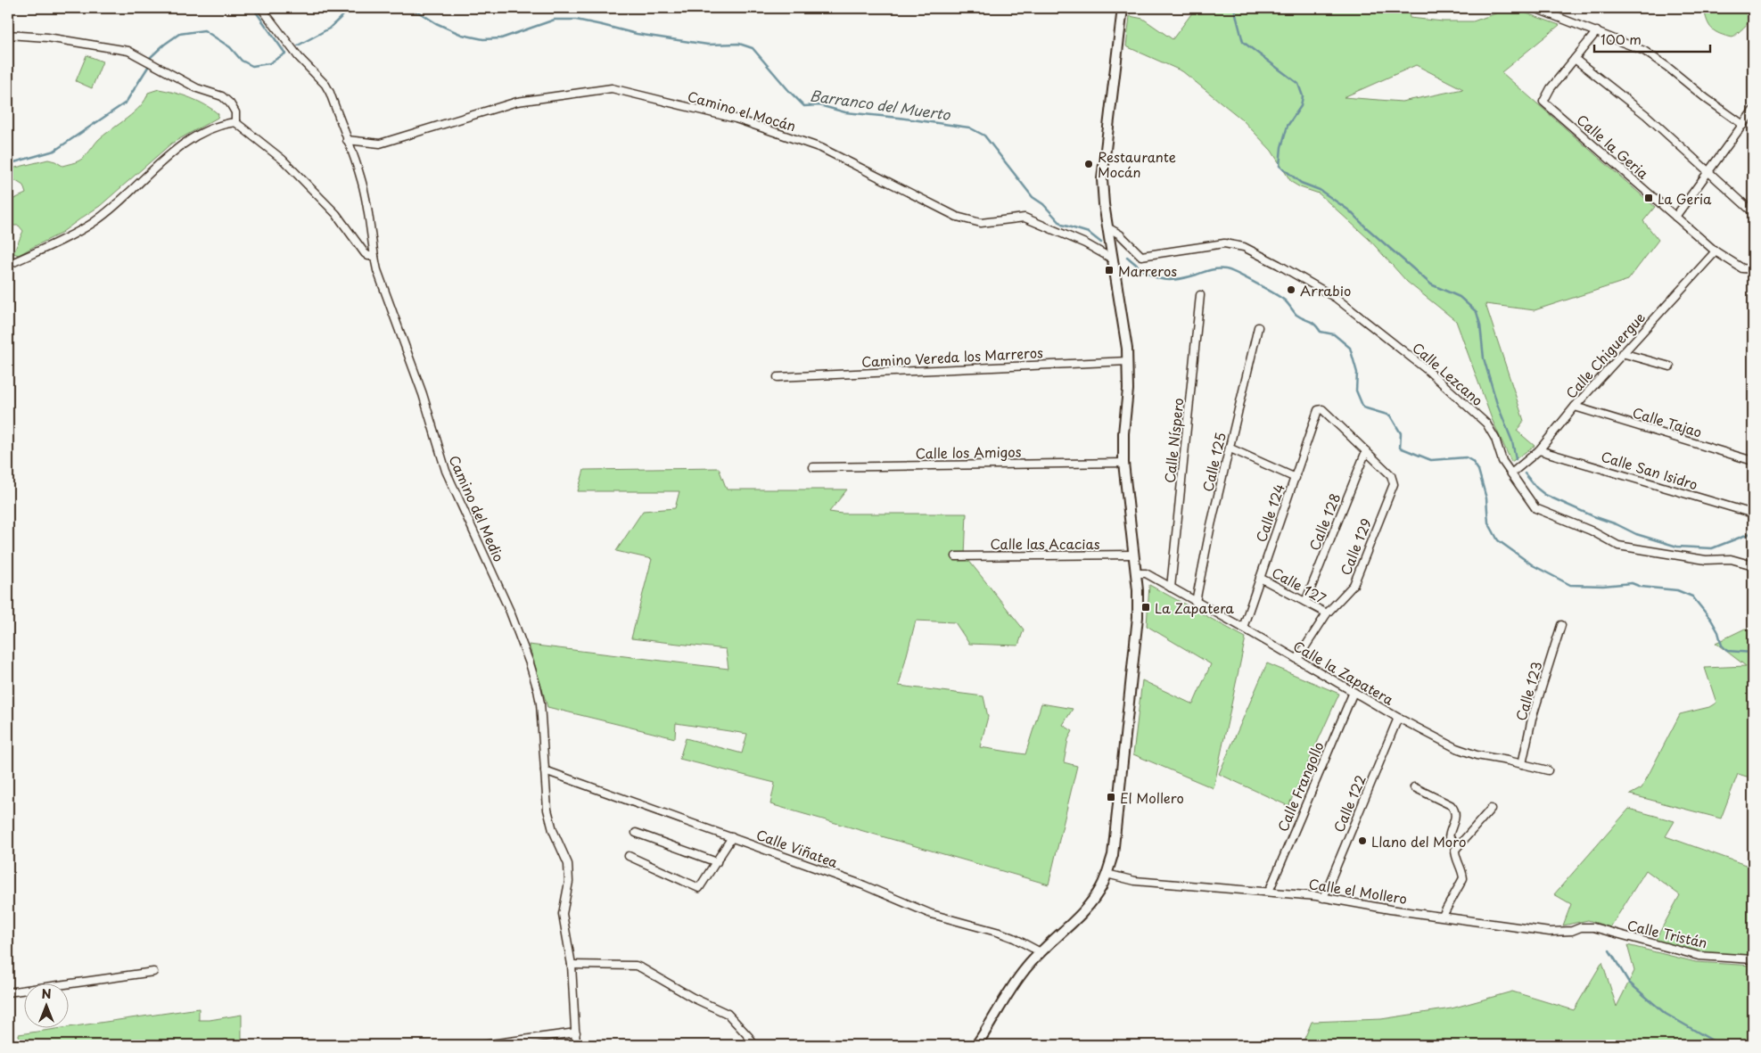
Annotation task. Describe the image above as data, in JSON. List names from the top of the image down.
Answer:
{
  "streets": {
    "street": [
      "Camino el Mocán",
      "Calle la Geria",
      "Calle Chiguergue",
      "Camino Vereda los Marreros",
      "Calle Lezcano",
      "Calle Tajao",
      "Calle Níspero",
      "Calle los Amigos",
      "Calle 125",
      "Calle San Isidro",
      "Camino del Medio",
      "Calle 124",
      "Calle 128",
      "Calle las Acacias",
      "Calle 129",
      "Calle 127",
      "Calle la Zapatera",
      "Calle 123",
      "Calle Frangollo",
      "Calle 122",
      "Calle Viñatea",
      "Calle el Mollero",
      "Calle Tristán"
    ]
  },
  "crossings": [
    ["Camino el Mocán", "Camino del Medio"],
    ["Calle la Geria", "Calle Chiguergue"],
    ["Calle Chiguergue", "Calle Lezcano"],
    ["Calle Chiguergue", "Calle Tajao"],
    ["Calle Chiguergue", "Calle San Isidro"],
    ["Calle Níspero", "Calle la Zapatera"],
    ["Calle 125", "Calle la Zapatera"],
    ["Camino del Medio", "Calle Viñatea"],
    ["Calle 124", "Calle 128"],
    ["Calle 124", "Calle 129"],
    ["Calle 124", "Calle 127"],
    ["Calle 124", "Calle la Zapatera"],
    ["Calle 128", "Calle 129"],
    ["Calle 128", "Calle 127"],
    ["Calle 129", "Calle 127"],
    ["Calle 129", "Calle la Zapatera"],
    ["Calle la Zapatera", "Calle 123"],
    ["Calle la Zapatera", "Calle Frangollo"],
    ["Calle la Zapatera", "Calle 122"],
    ["Calle Frangollo", "Calle el Mollero"],
    ["Calle 122", "Calle el Mollero"],
    ["Calle el Mollero", "Calle Tristán"]
  ],
  "water": ["Barranco del Muerto"],
  "places": {
    "other": ["Restaurante Mocán", "Arrabio", "Llano del Moro"],
    "transit": [
      "La Geria",
      "Marreros",
      "La Zapatera",
      "El Mollero"
    ]
  },
  "scale_bar": "100 m",
  "north": "top"
}
